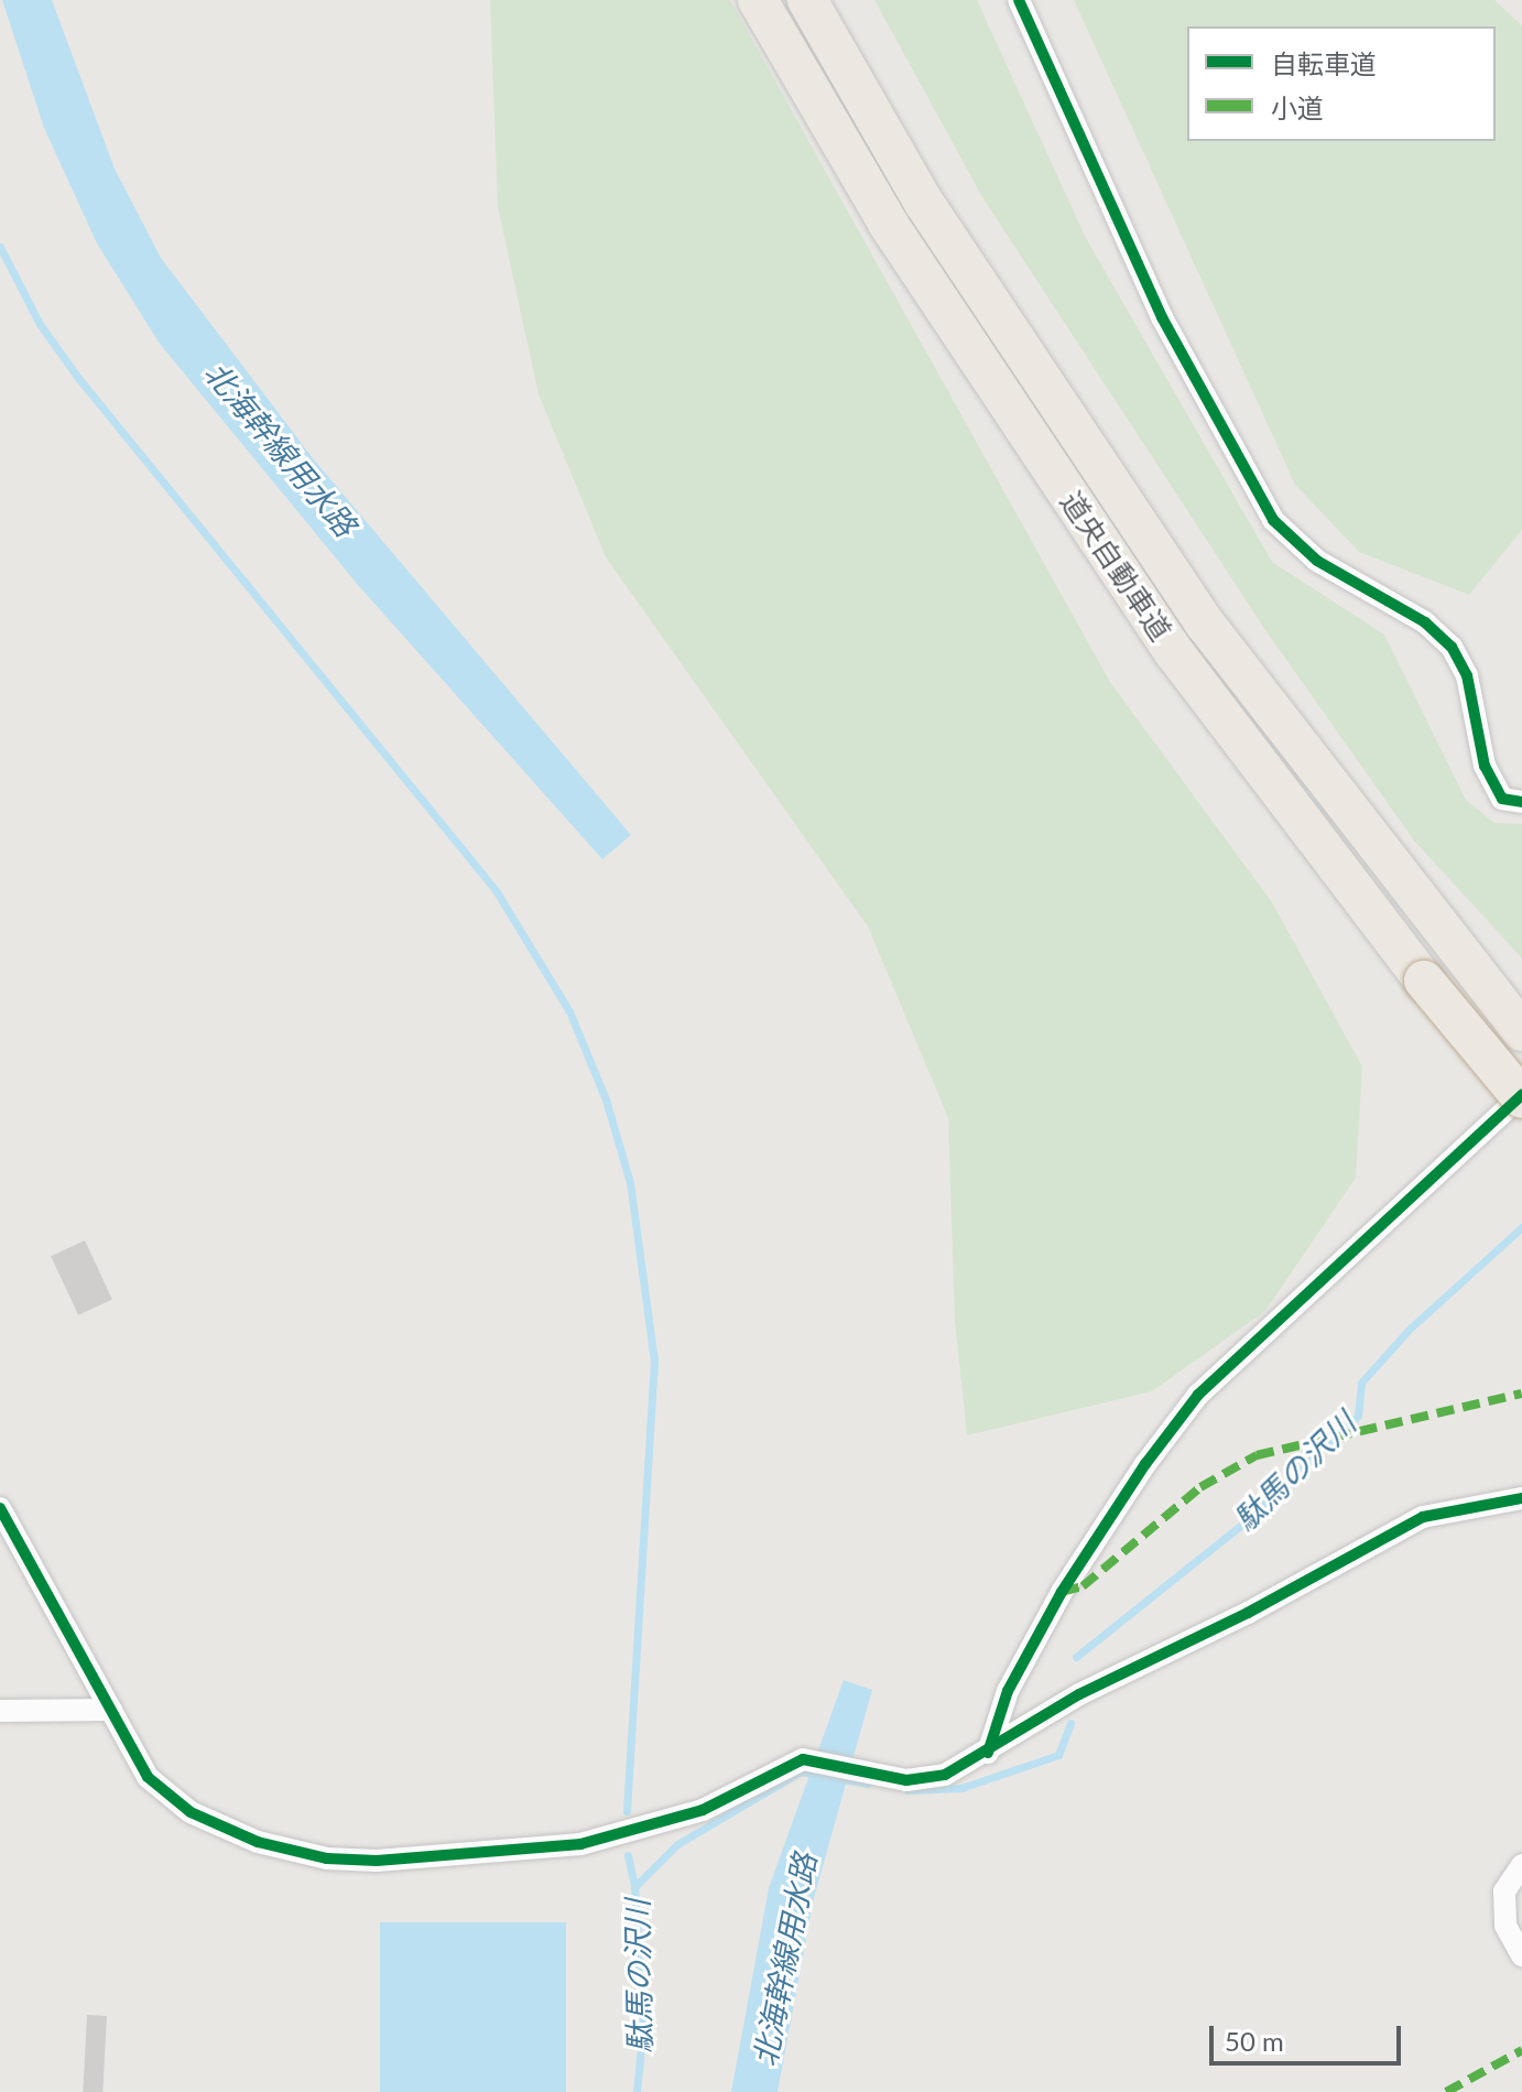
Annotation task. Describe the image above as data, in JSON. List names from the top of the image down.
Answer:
{
  "streets": {
    "highway": ["道央自動車道"]
  },
  "water": ["北海幹線用水路", "駄馬の沢川"],
  "legend": ["自転車道", "小道"],
  "scale_bar": "50 m"
}
